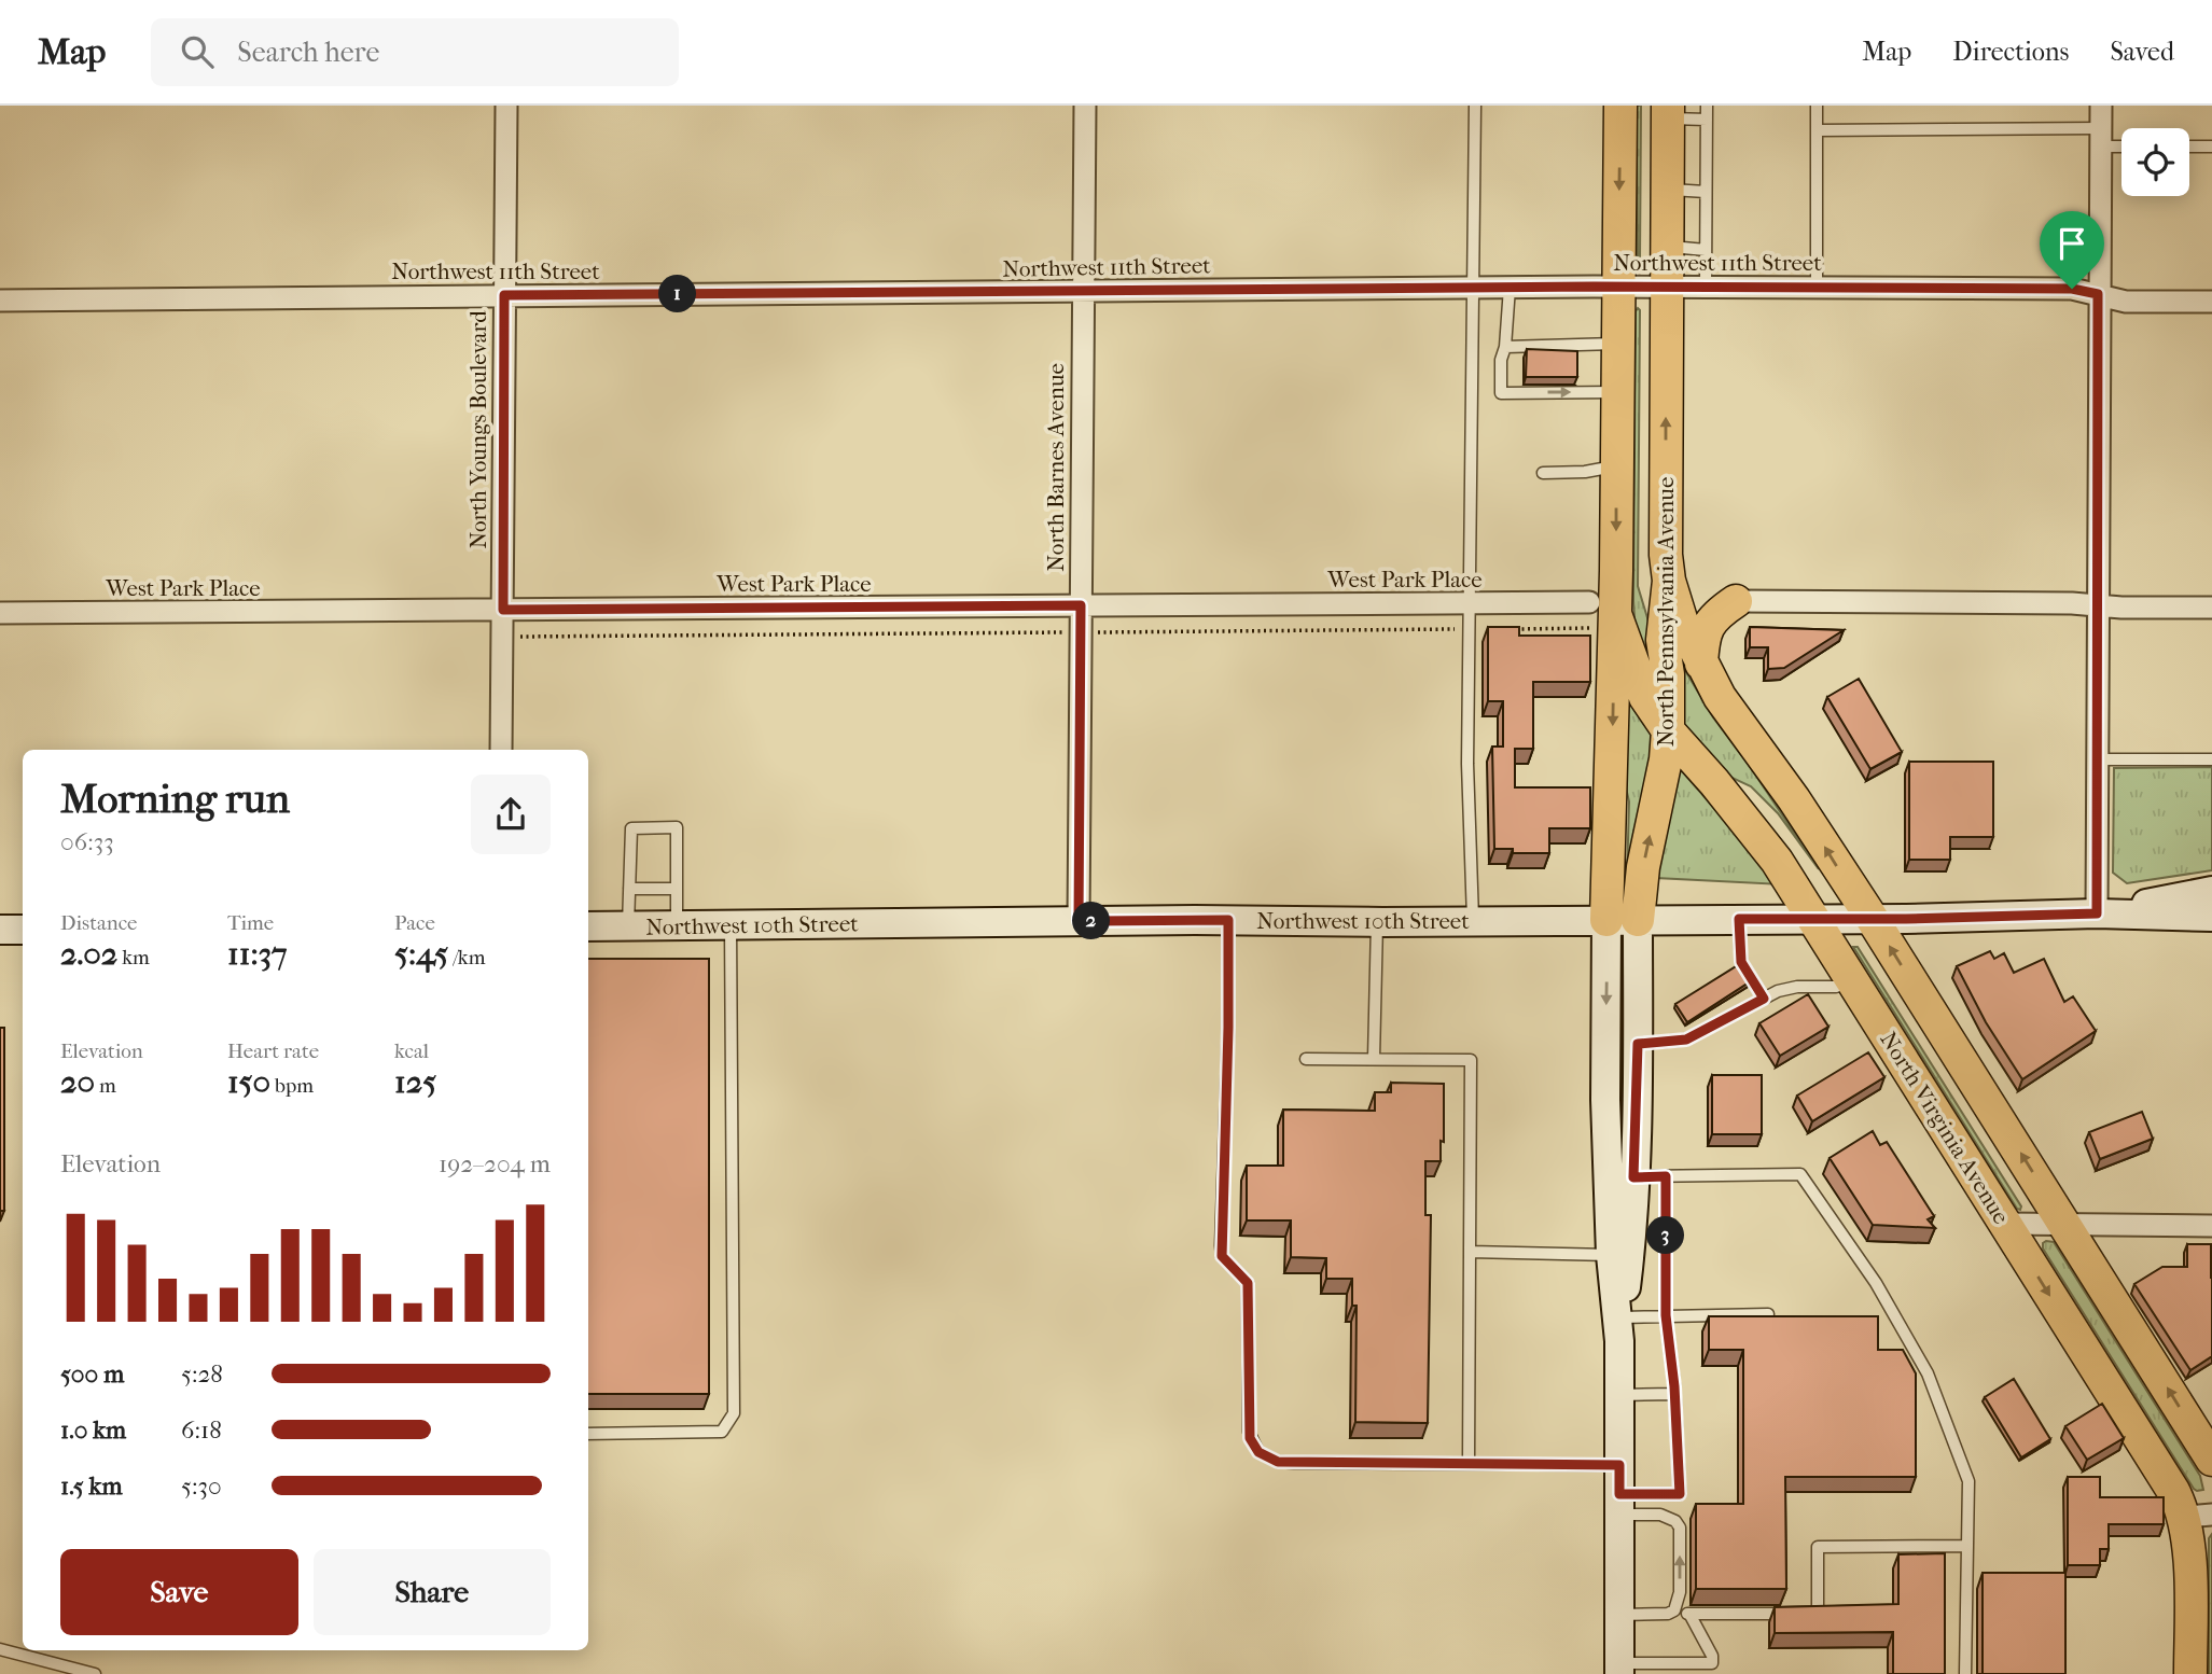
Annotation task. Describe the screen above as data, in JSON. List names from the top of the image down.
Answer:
{
  "streets": {
    "main road": ["North Pennsylvania Avenue", "Northwest 10th Street", "North Virginia Avenue"],
    "street": [
      "Northwest 11th Street",
      "North Youngs Boulevard",
      "North Barnes Avenue",
      "West Park Place"
    ]
  },
  "crossings": [
    ["Northwest 11th Street", "North Youngs Boulevard"],
    ["Northwest 11th Street", "North Barnes Avenue"],
    ["Northwest 11th Street", "North Pennsylvania Avenue"],
    ["North Youngs Boulevard", "West Park Place"],
    ["North Barnes Avenue", "West Park Place"],
    ["North Barnes Avenue", "Northwest 10th Street"],
    ["West Park Place", "North Pennsylvania Avenue"],
    ["West Park Place", "North Virginia Avenue"],
    ["North Pennsylvania Avenue", "Northwest 10th Street"],
    ["North Pennsylvania Avenue", "North Virginia Avenue"],
    ["Northwest 10th Street", "North Virginia Avenue"]
  ],
  "page": {
    "header": "Map",
    "search": "Search here",
    "nav": ["Map", "Directions", "Saved"],
    "pins": ["1", "2", "3"],
    "heading": ["Morning run", "06:33"],
    "stats": [
      ["Distance", "2.02 km"],
      ["Time", "11:37"],
      ["Pace", "5:45 /km"],
      ["Elevation", "20 m"],
      ["Heart rate", "150 bpm"],
      ["kcal", "125"]
    ],
    "chart": ["Elevation", "192–204 m"],
    "list": [
      {
        "name": "500 m",
        "note": "5:28"
      },
      {
        "name": "1.0 km",
        "note": "6:18"
      },
      {
        "name": "1.5 km",
        "note": "5:30"
      }
    ],
    "buttons": ["Save", "Share"]
  }
}
